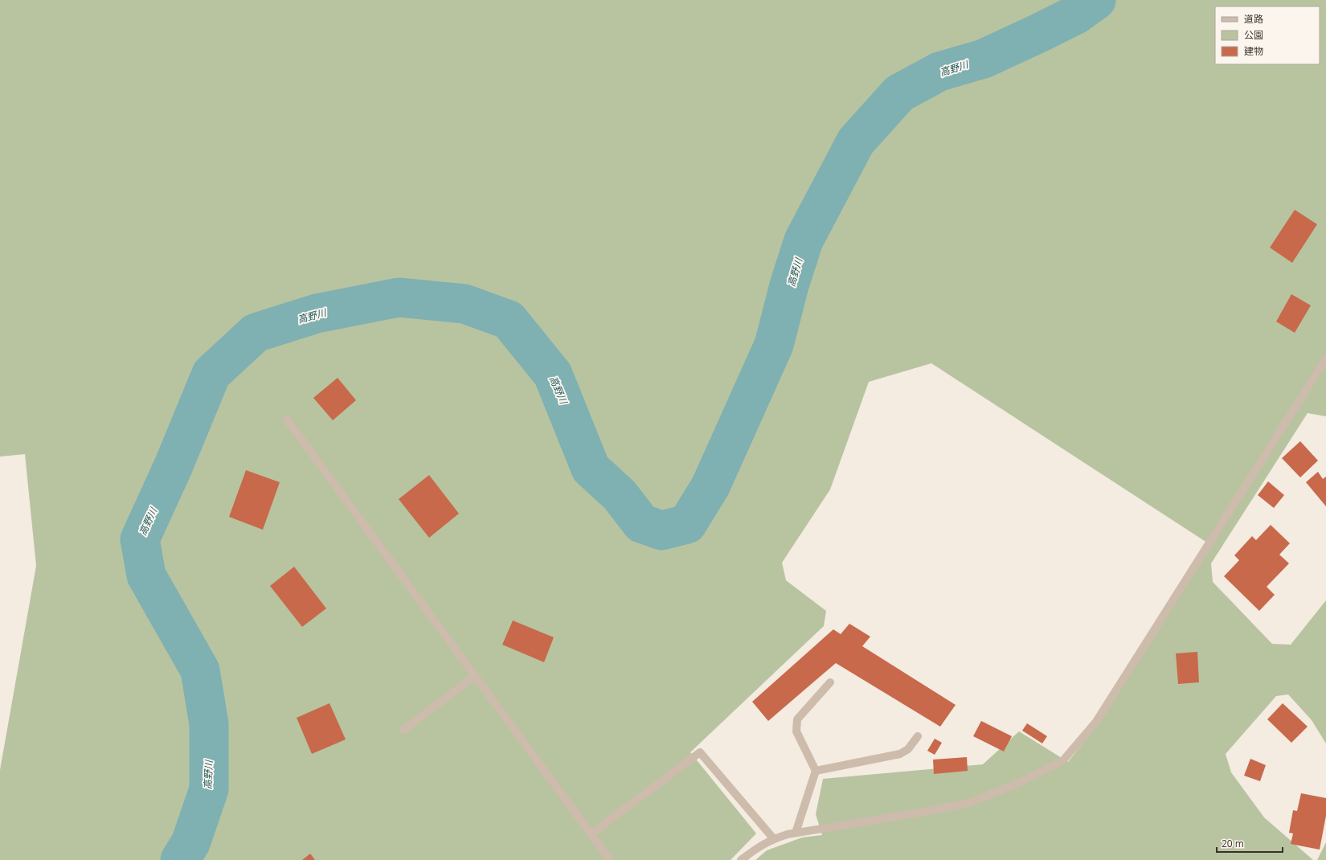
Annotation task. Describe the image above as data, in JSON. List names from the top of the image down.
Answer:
{
  "water": ["高野川"],
  "legend": ["道路", "公園", "建物"],
  "scale_bar": "20 m"
}
